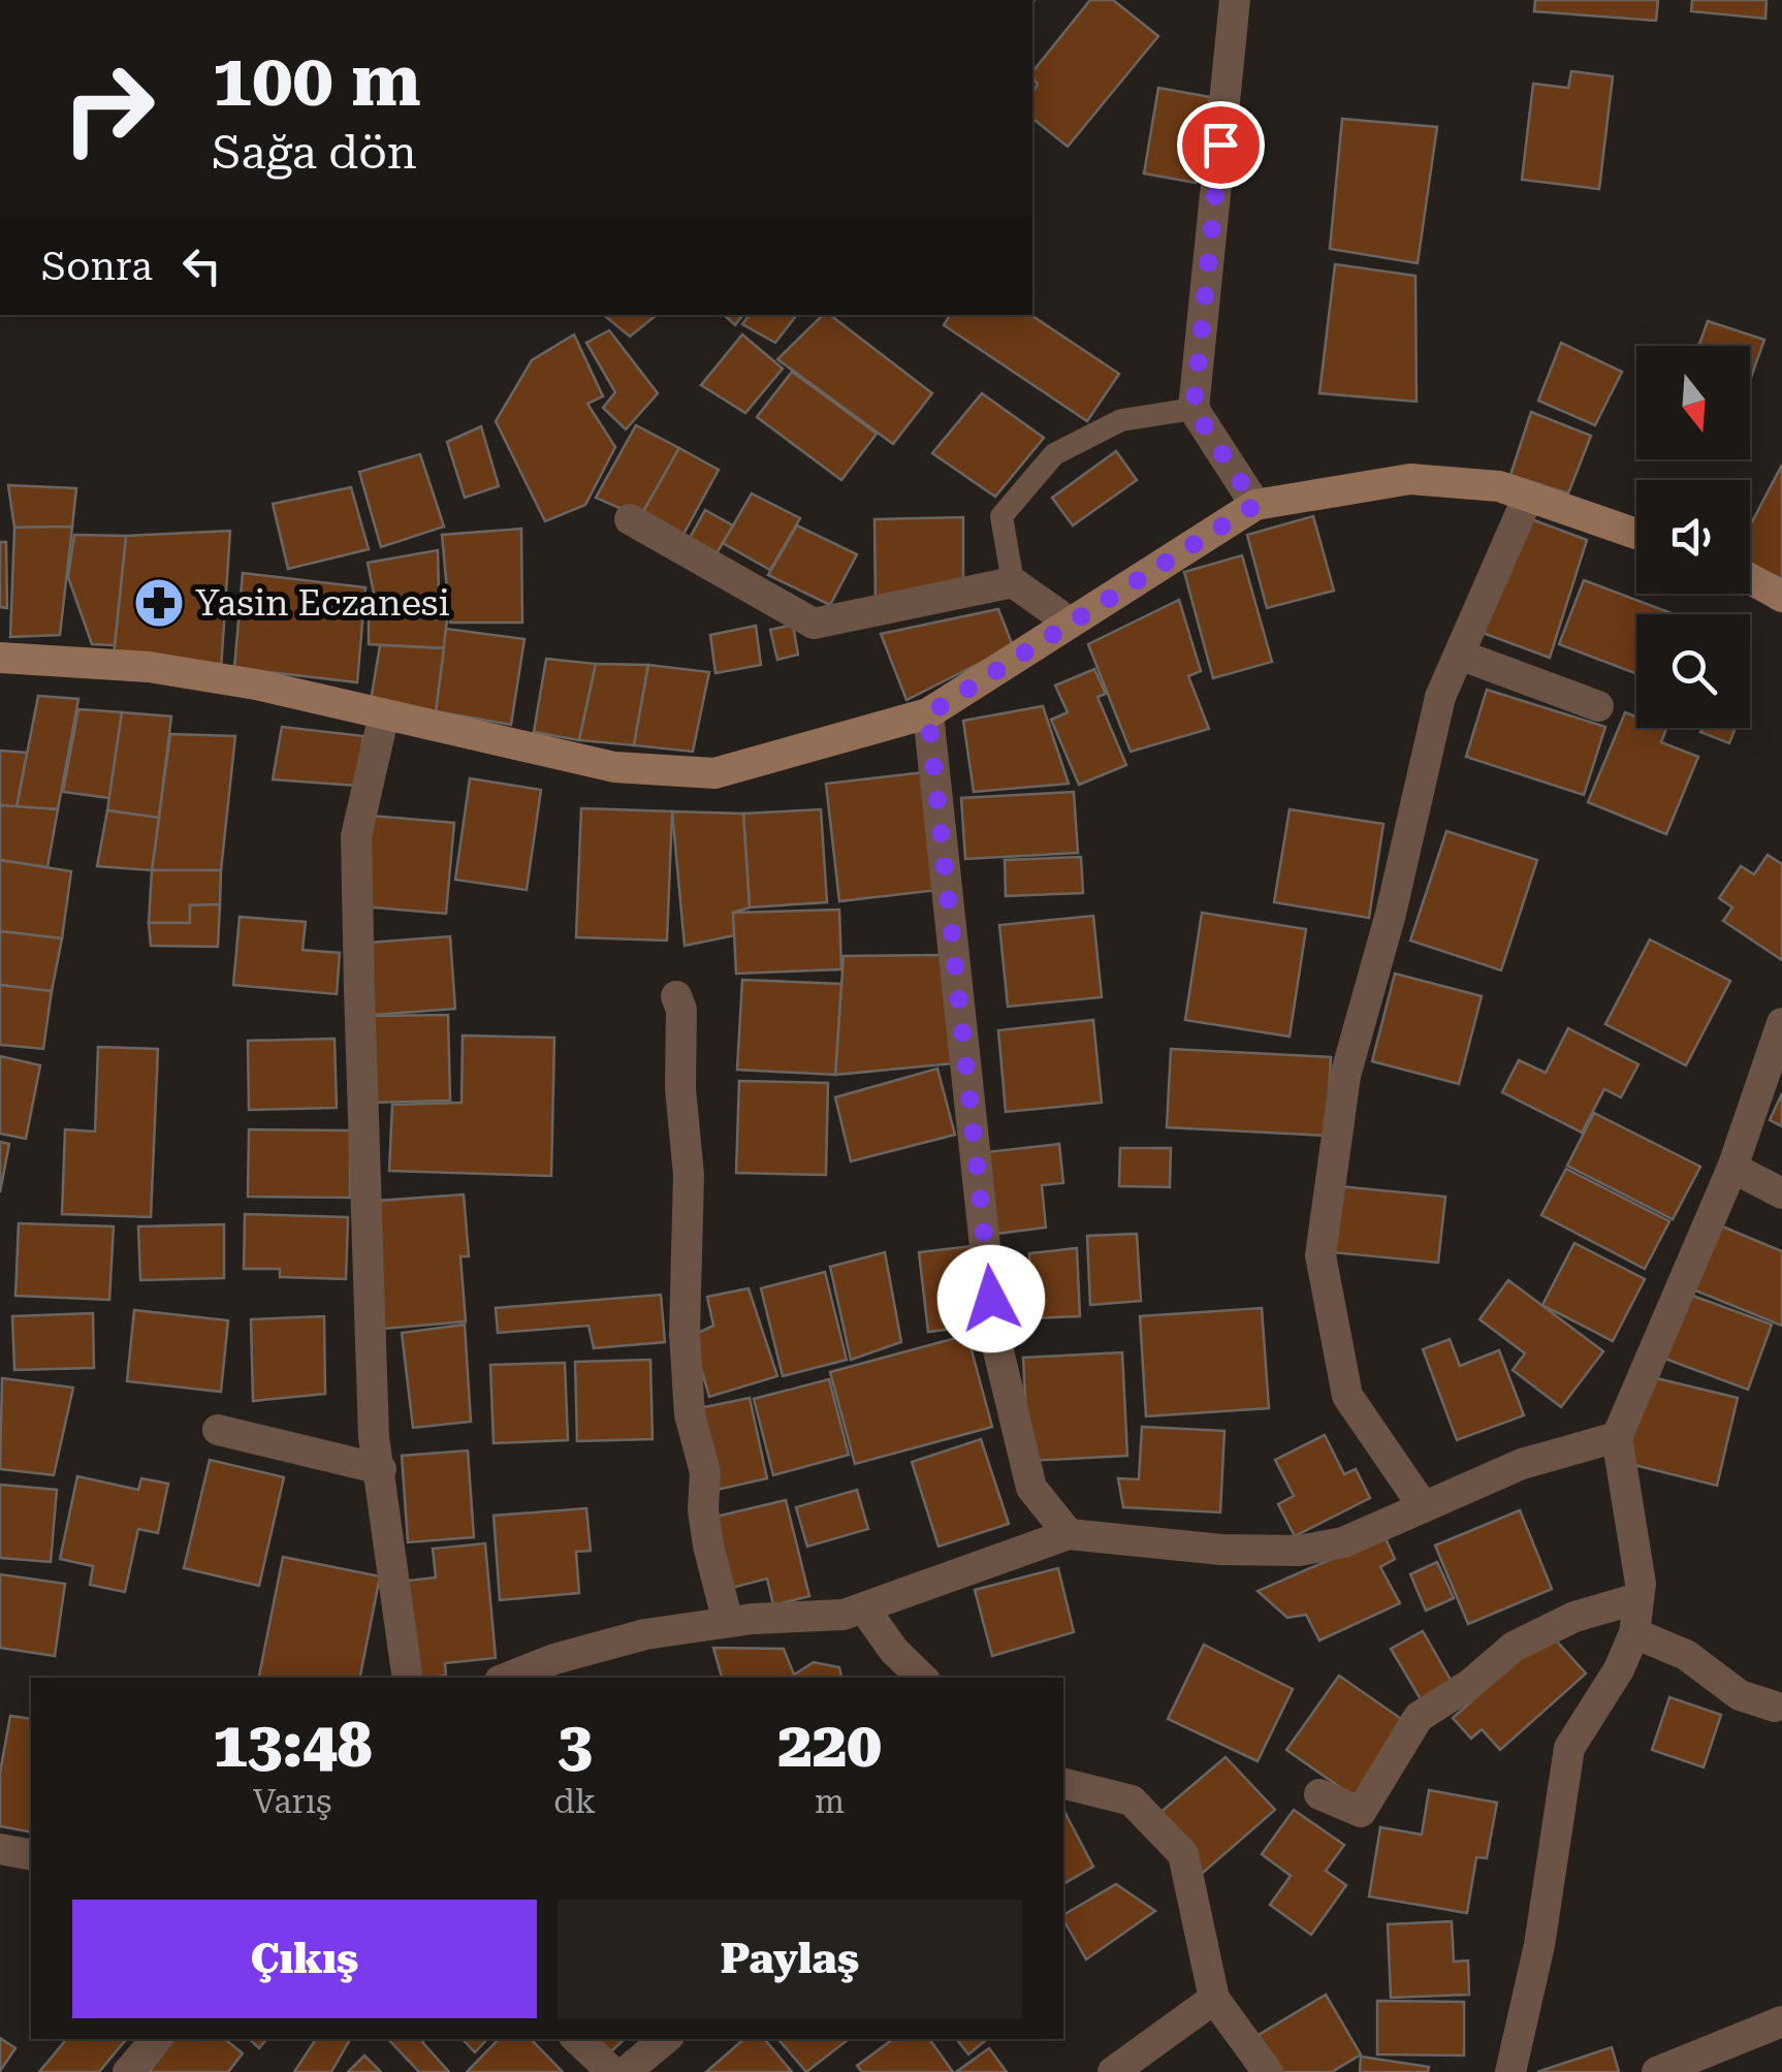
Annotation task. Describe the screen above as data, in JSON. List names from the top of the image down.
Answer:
{
  "places": {
    "pharmacy": ["Yasin Eczanesi"]
  },
  "north": "bottom",
  "page": {
    "turn": ["100 m", "Sağa dön"],
    "then": "Sonra",
    "eta": [
      "13:48",
      "Varış",
      "3",
      "dk",
      "220",
      "m"
    ],
    "buttons": ["Çıkış", "Paylaş"]
  }
}
